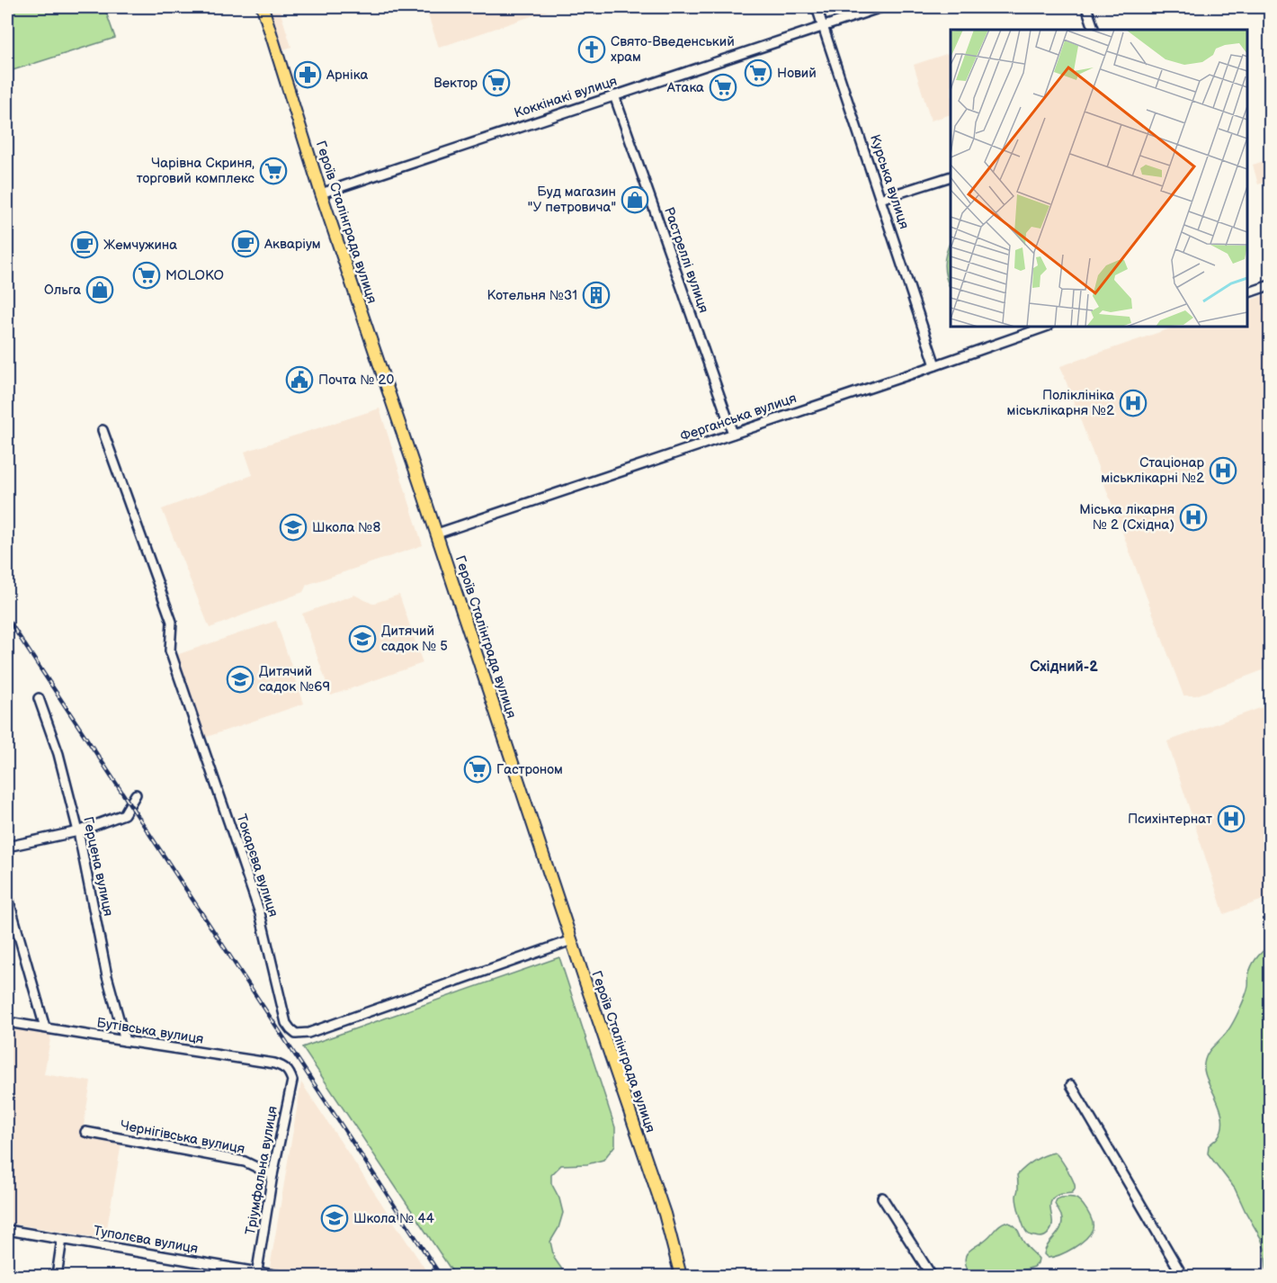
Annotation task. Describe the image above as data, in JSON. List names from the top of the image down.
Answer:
{
  "streets": {
    "main road": ["Героїв Сталінграда вулиця"],
    "street": [
      "Коккінакі вулиця",
      "Курська вулиця",
      "Растреллі вулиця",
      "Ферганська вулиця",
      "Токарєва вулиця",
      "Герцена вулиця",
      "Бутівська вулиця",
      "Чернігівська вулиця",
      "Тріумфальна вулиця",
      "Туполєва вулиця"
    ]
  },
  "crossings": [
    ["Коккінакі вулиця", "Курська вулиця"],
    ["Коккінакі вулиця", "Героїв Сталінграда вулиця"],
    ["Коккінакі вулиця", "Растреллі вулиця"],
    ["Курська вулиця", "Ферганська вулиця"],
    ["Героїв Сталінграда вулиця", "Ферганська вулиця"],
    ["Героїв Сталінграда вулиця", "Токарєва вулиця"],
    ["Растреллі вулиця", "Ферганська вулиця"],
    ["Герцена вулиця", "Бутівська вулиця"],
    ["Бутівська вулиця", "Тріумфальна вулиця"],
    ["Чернігівська вулиця", "Тріумфальна вулиця"],
    ["Тріумфальна вулиця", "Туполєва вулиця"]
  ],
  "districts": ["Східний-2"],
  "places": {
    "church": ["Свято-Введенський храм"],
    "supermarket": [
      "Новий",
      "Вектор",
      "Атака",
      "Чарівна Скриня, торговий комплекс",
      "MOLOKO",
      "Гастроном"
    ],
    "pharmacy": ["Арніка"],
    "shop": ["Буд магазин \"У петровича\"", "Ольга"],
    "cafe": ["Акваріум", "Жемчужина"],
    "building": ["Котельня №31"],
    "public building": ["Почта № 20"],
    "hospital": [
      "Поліклініка міськлікарня №2",
      "Стаціонар міськлікарні №2",
      "Міська лікарня № 2 (Східна)",
      "Психінтернат"
    ],
    "school or university": [
      "Школа №8",
      "Дитячий садок № 5",
      "Дитячий садок №69",
      "Школа № 44"
    ]
  }
}
